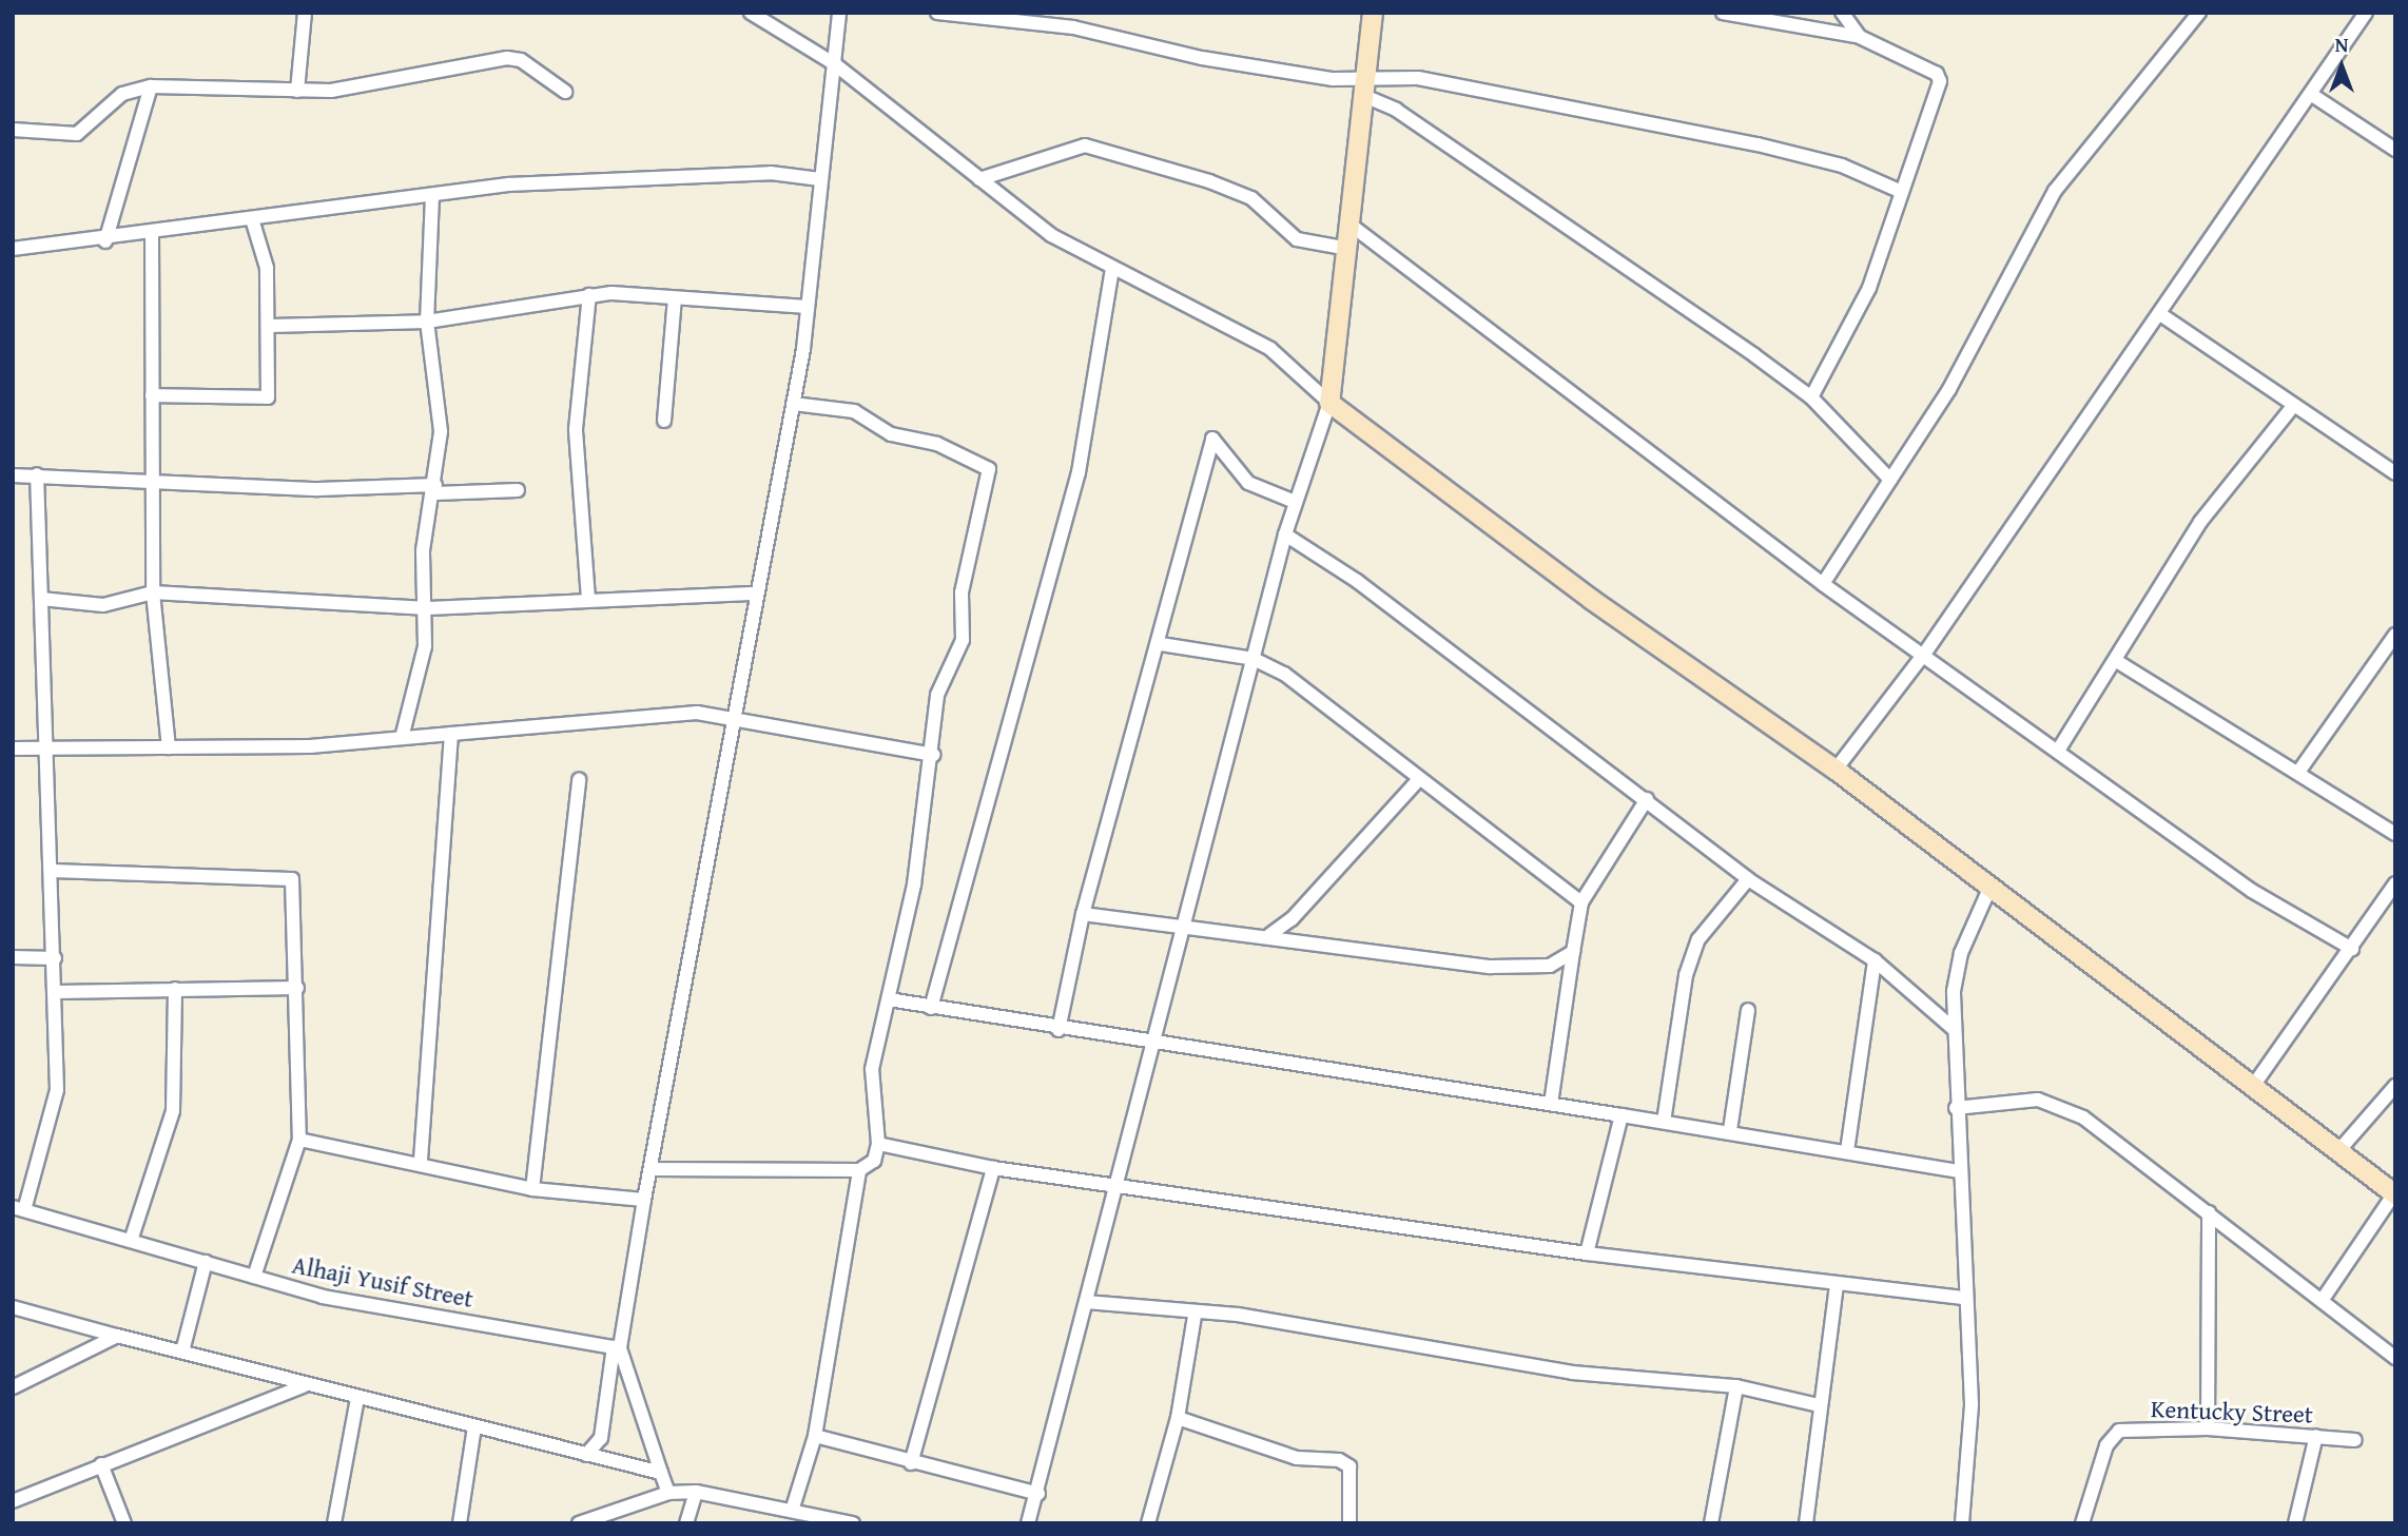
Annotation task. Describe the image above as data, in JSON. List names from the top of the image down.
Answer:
{
  "streets": {
    "street": ["Alhaji Yusif Street", "Kentucky Street"]
  },
  "north": "top"
}
